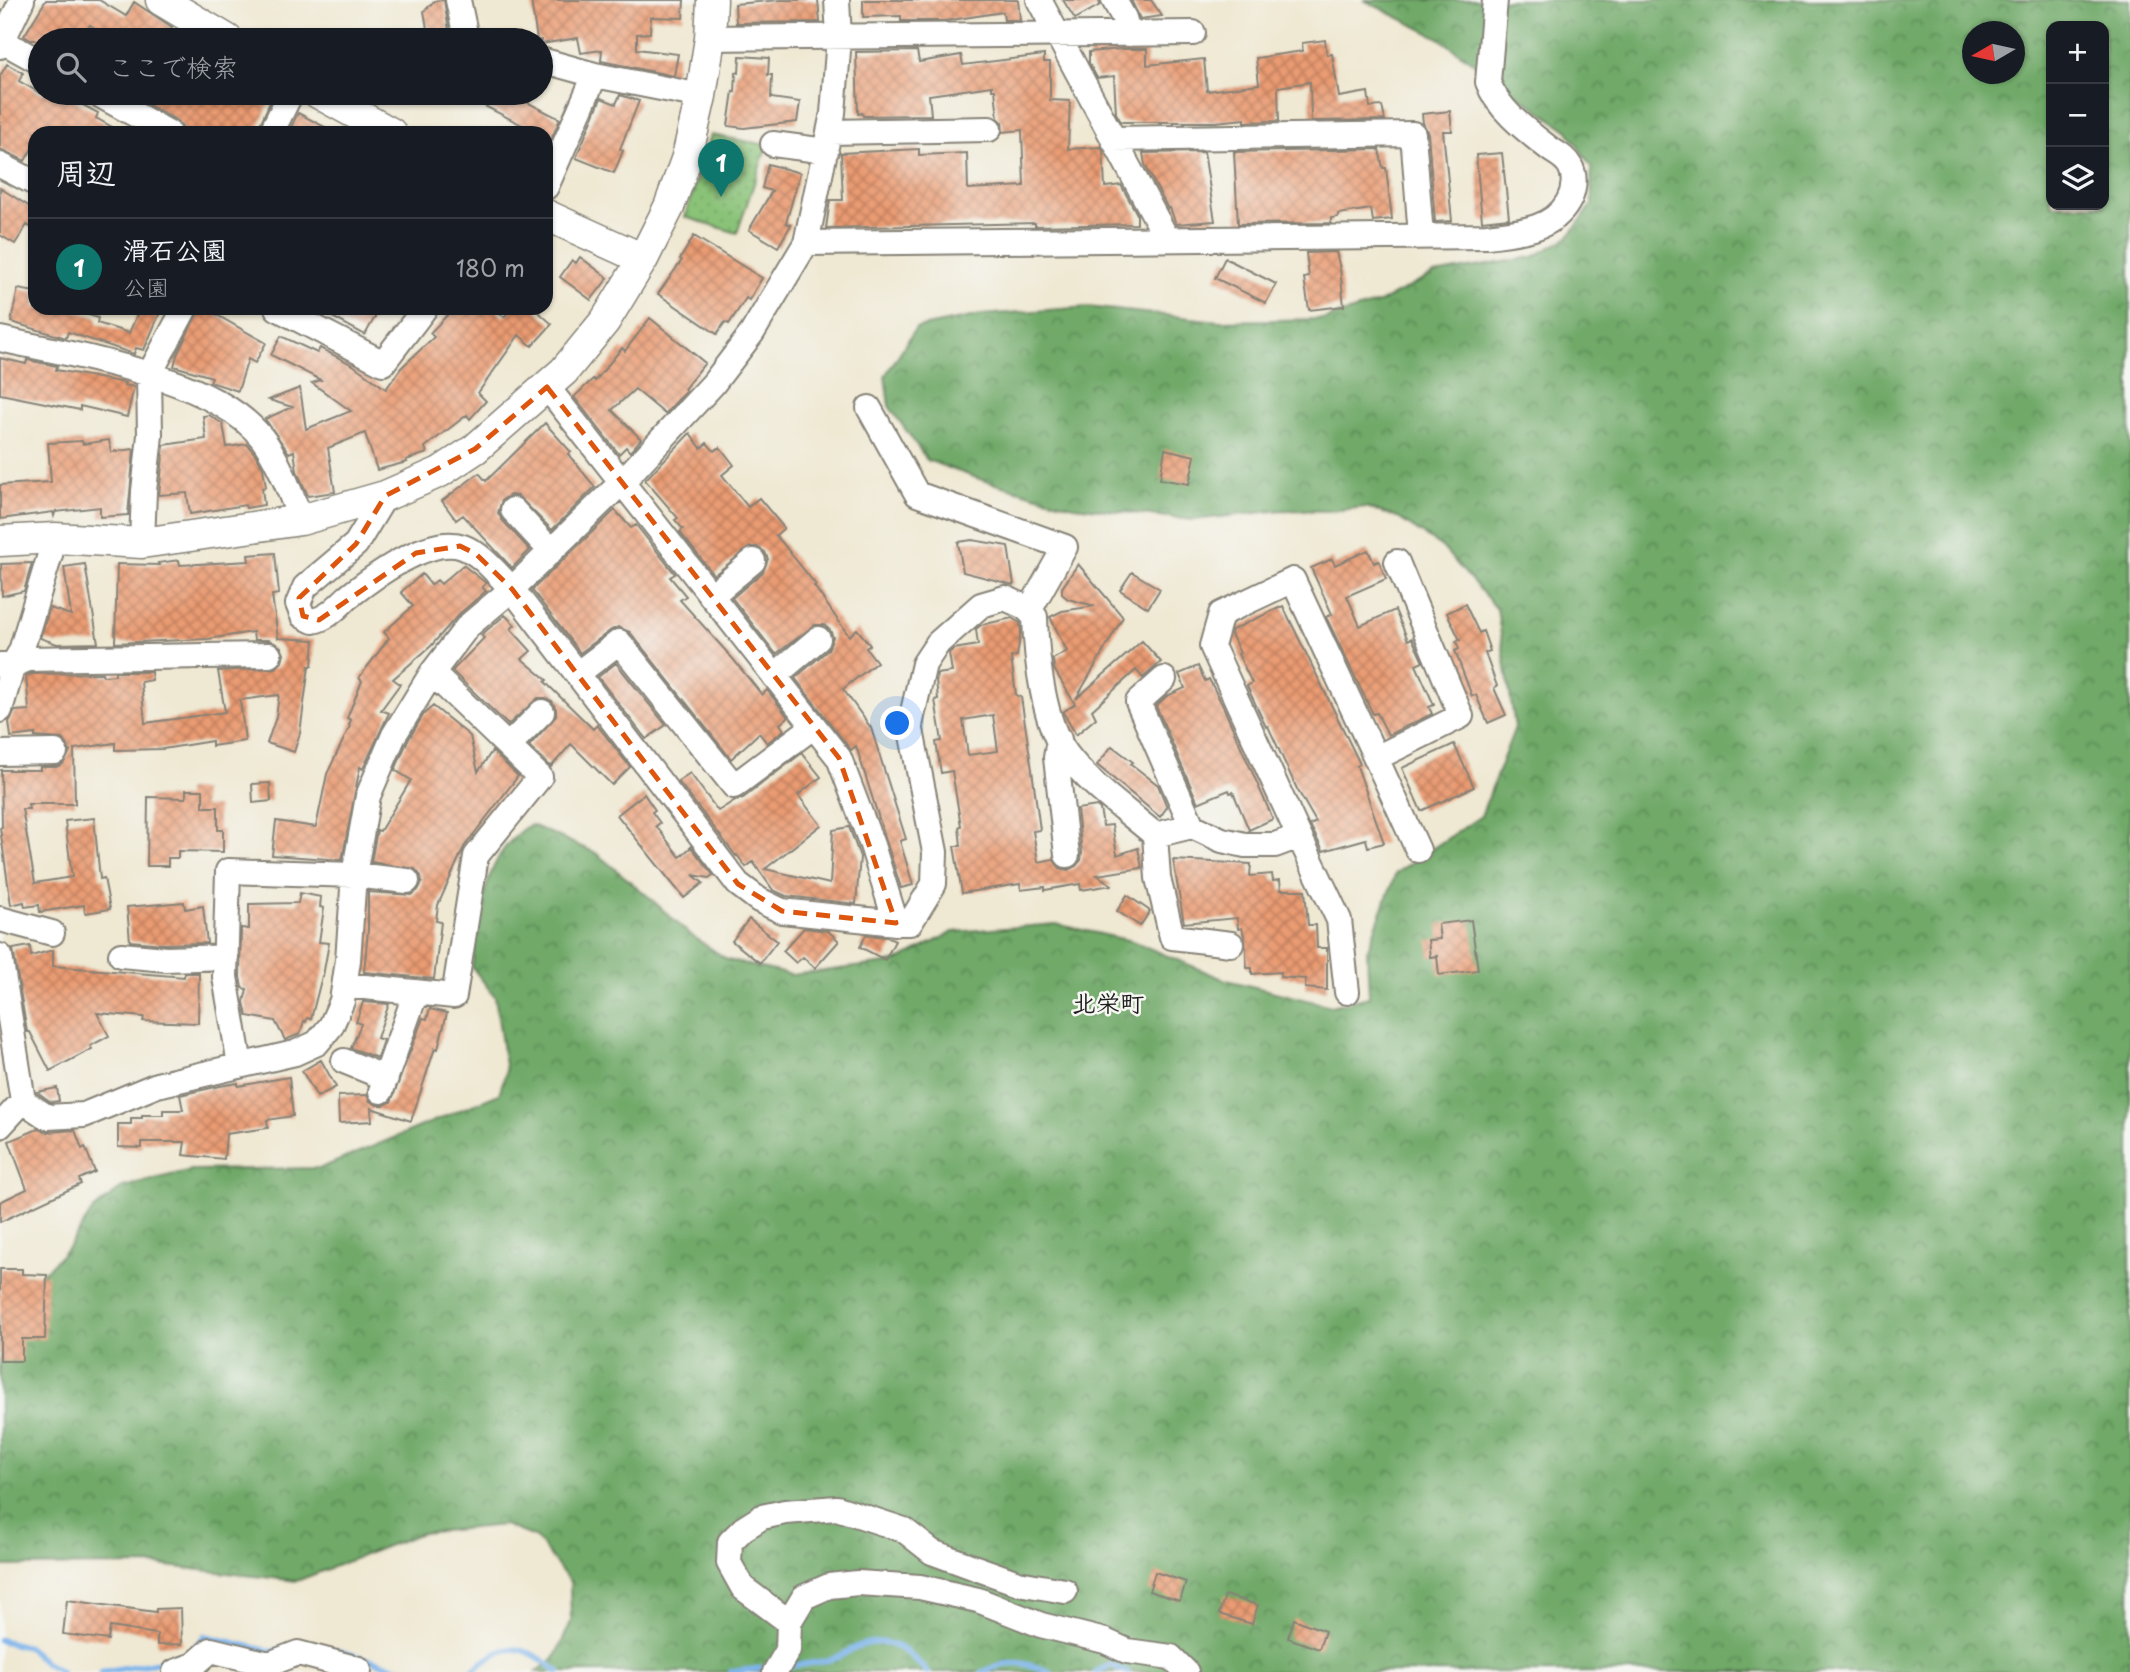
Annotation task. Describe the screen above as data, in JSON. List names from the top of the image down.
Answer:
{
  "districts": ["北栄町"],
  "north": "left",
  "page": {
    "map_buttons": ["+", "−"],
    "search": "ここで検索",
    "heading": "周辺",
    "pins": "1",
    "list": [
      {
        "mark": "1",
        "name": "滑石公園",
        "note": "公園",
        "value": "180 m"
      }
    ]
  }
}
